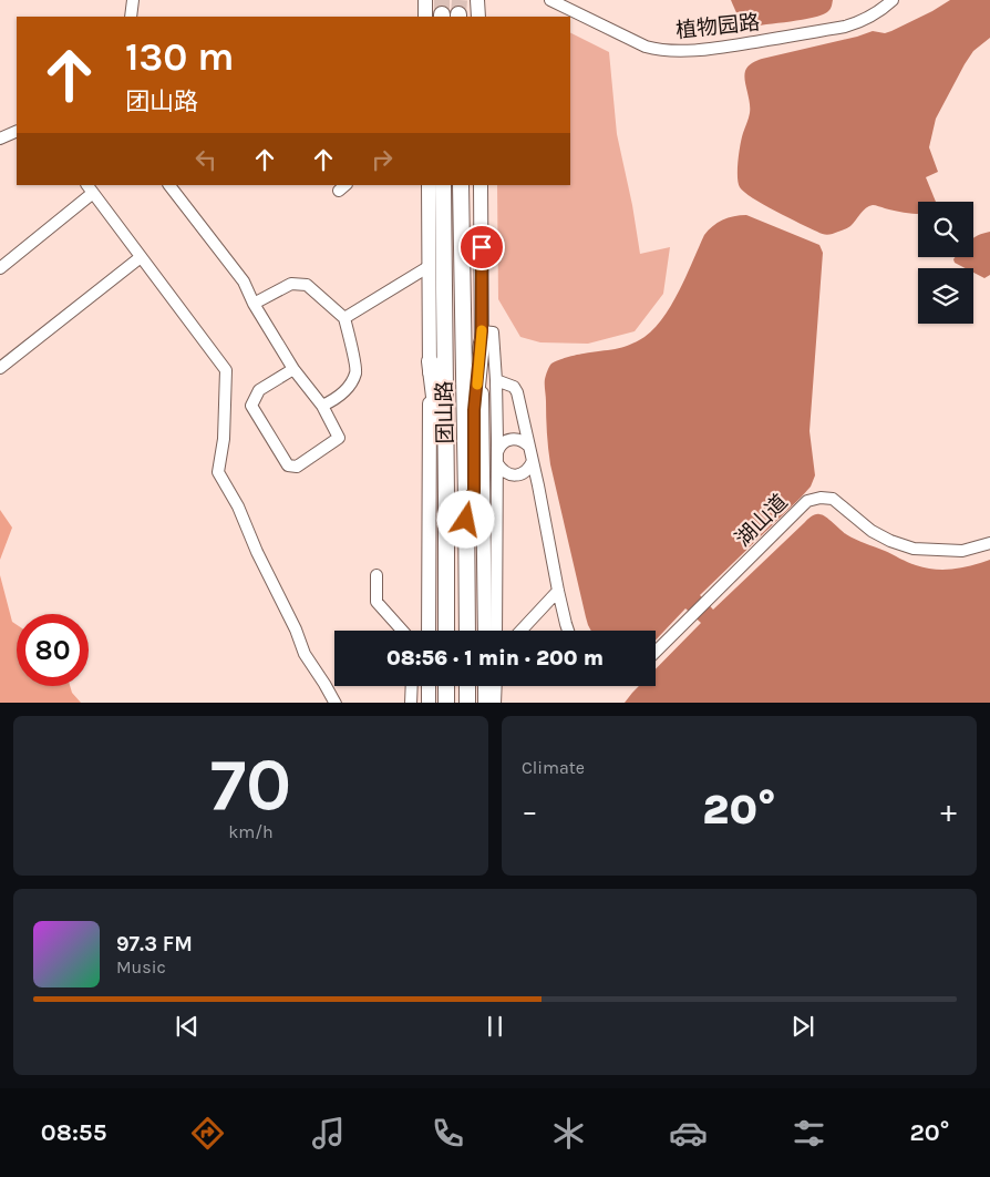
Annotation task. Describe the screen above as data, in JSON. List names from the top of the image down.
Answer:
{
  "streets": {
    "highway": ["团山路"],
    "street": ["植物园路", "湖山道"]
  },
  "page": {
    "turn": ["130 m", "团山路"],
    "limit": "80",
    "trip": "08:56 · 1 min · 200 m",
    "tile": [
      ["70", "km/h"],
      "Climate"
    ],
    "heat": ["−", "20°", "+"],
    "song": ["97.3 FM", "Music"],
    "tabs": ["08:55", "20°"]
  }
}
